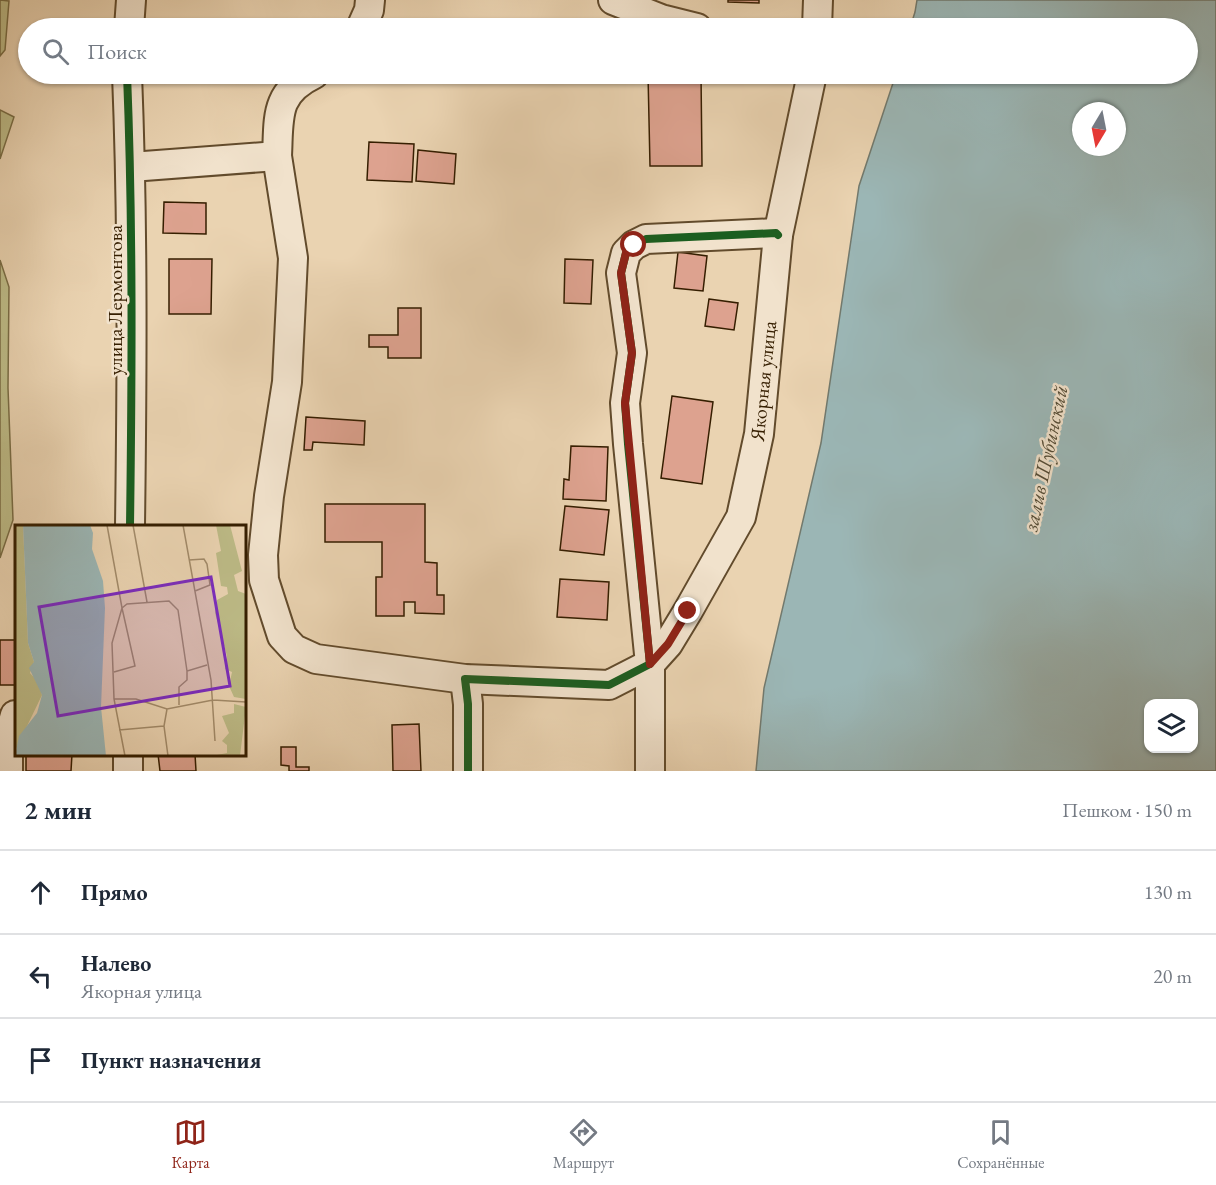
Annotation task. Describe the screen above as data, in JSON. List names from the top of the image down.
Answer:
{
  "streets": {
    "street": ["улица Лермонтова", "Якорная улица"]
  },
  "water": ["залив Шубинский"],
  "north": "bottom",
  "page": {
    "search": "Поиск",
    "heading": ["2 мин", "Пешком · 150 m"],
    "list": [
      ["Прямо", "130 m"],
      ["Налево", "Якорная улица", "20 m"],
      "Пункт назначения"
    ],
    "nav": ["Карта", "Маршрут", "Сохранённые"]
  }
}
